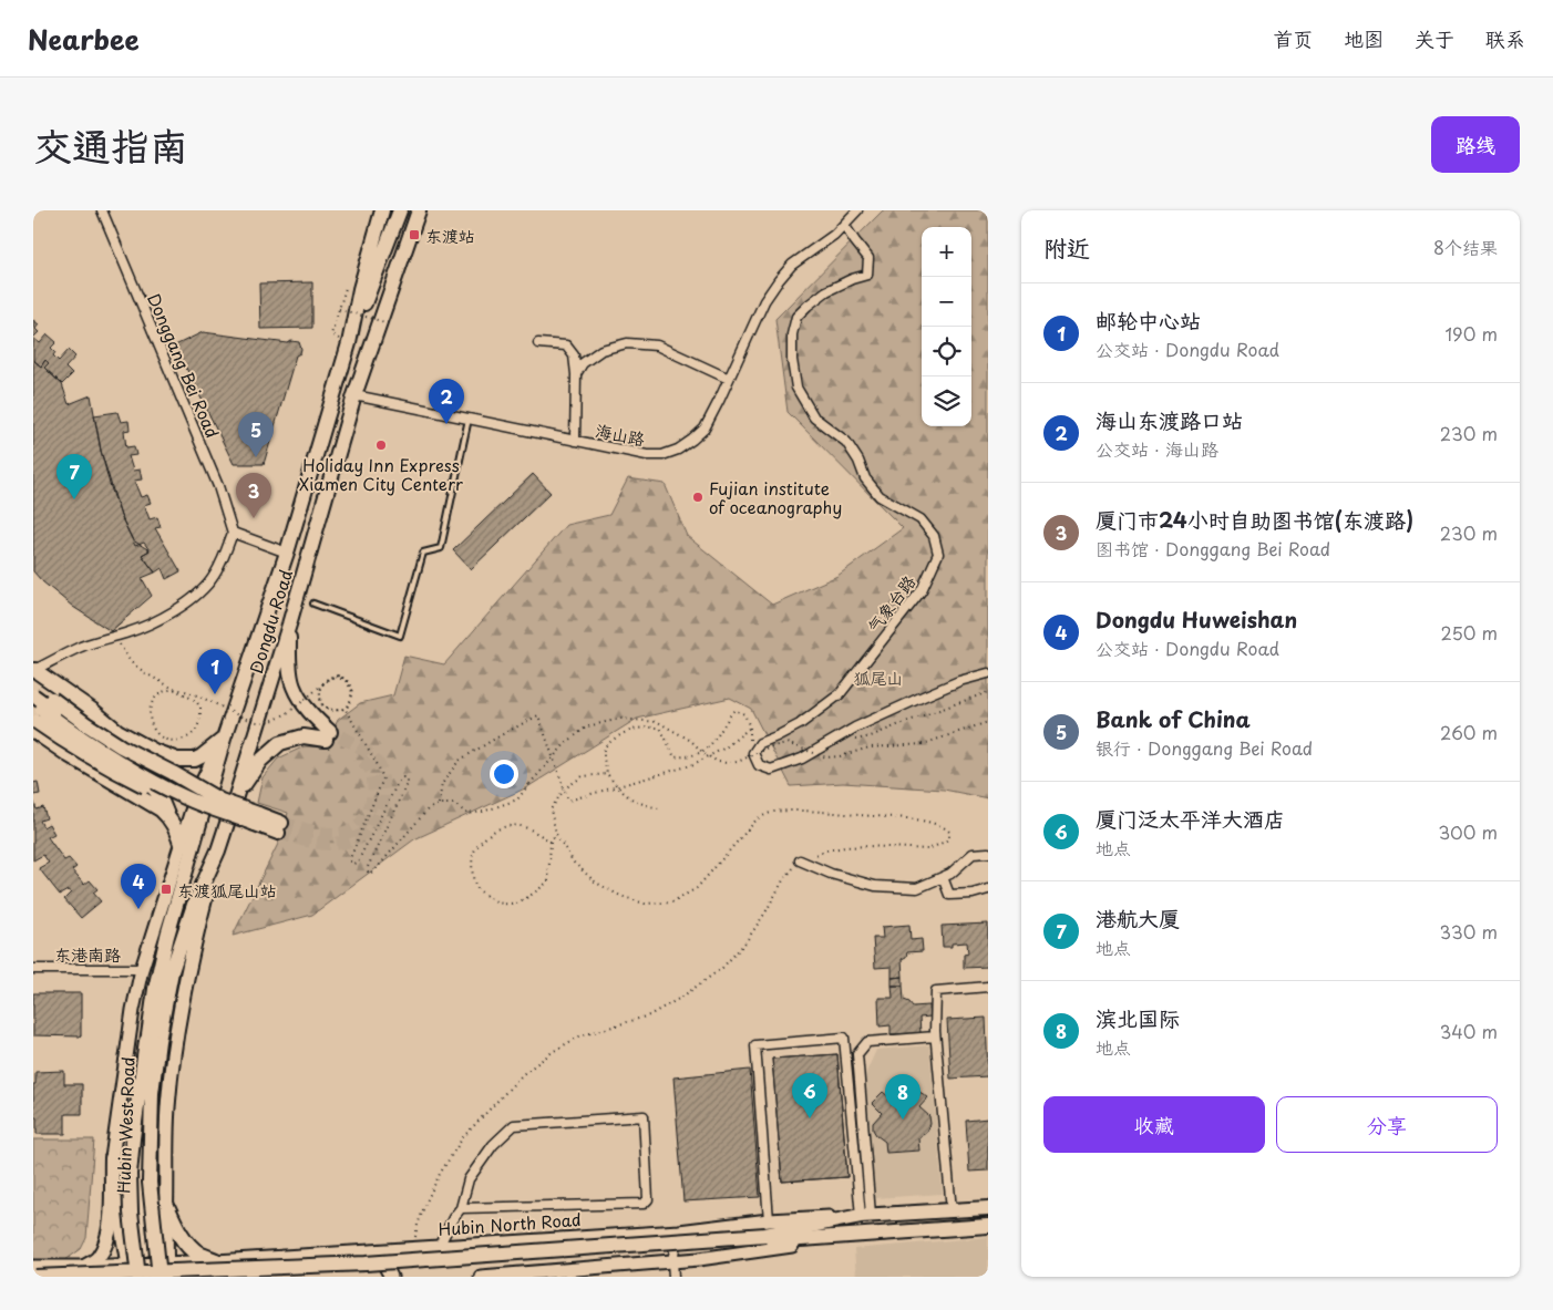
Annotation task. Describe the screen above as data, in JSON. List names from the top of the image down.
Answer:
{
  "streets": {
    "main road": ["Dongdu Road", "Hubin West Road", "Hubin North Road"],
    "street": [
      "Donggang Bei Road",
      "海山路",
      "气象台路",
      "东港南路"
    ]
  },
  "crossings": [
    ["海山路", "气象台路"],
    ["海山路", "Dongdu Road"],
    ["Dongdu Road", "Hubin West Road"]
  ],
  "parks": ["狐尾山"],
  "places": {
    "transit": ["东渡站", "东渡狐尾山站"],
    "other": ["Holiday Inn Express Xiamen City Centerr", "Fujian institute of oceanography"]
  },
  "page": {
    "header": "Nearbee",
    "nav": [
      "首页",
      "地图",
      "关于",
      "联系"
    ],
    "title": "交通指南",
    "buttons": [
      "路线",
      ["收藏", "分享"]
    ],
    "heading": ["附近", "8个结果"],
    "map_buttons": ["+", "−"],
    "list": [
      {
        "mark": "1",
        "name": "邮轮中心站",
        "note": "公交站 · Dongdu Road",
        "value": "190 m"
      },
      {
        "mark": "2",
        "name": "海山东渡路口站",
        "note": "公交站 · 海山路",
        "value": "230 m"
      },
      {
        "mark": "3",
        "name": "厦门市24小时自助图书馆(东渡路)",
        "note": "图书馆 · Donggang Bei Road",
        "value": "230 m"
      },
      {
        "mark": "4",
        "name": "Dongdu Huweishan",
        "note": "公交站 · Dongdu Road",
        "value": "250 m"
      },
      {
        "mark": "5",
        "name": "Bank of China",
        "note": "银行 · Donggang Bei Road",
        "value": "260 m"
      },
      {
        "mark": "6",
        "name": "厦门泛太平洋大酒店",
        "note": "地点",
        "value": "300 m"
      },
      {
        "mark": "7",
        "name": "港航大厦",
        "note": "地点",
        "value": "330 m"
      },
      {
        "mark": "8",
        "name": "滨北国际",
        "note": "地点",
        "value": "340 m"
      }
    ],
    "pins": [
      "2",
      "5",
      "7",
      "3",
      "1",
      "4",
      "6",
      "8"
    ]
  }
}
